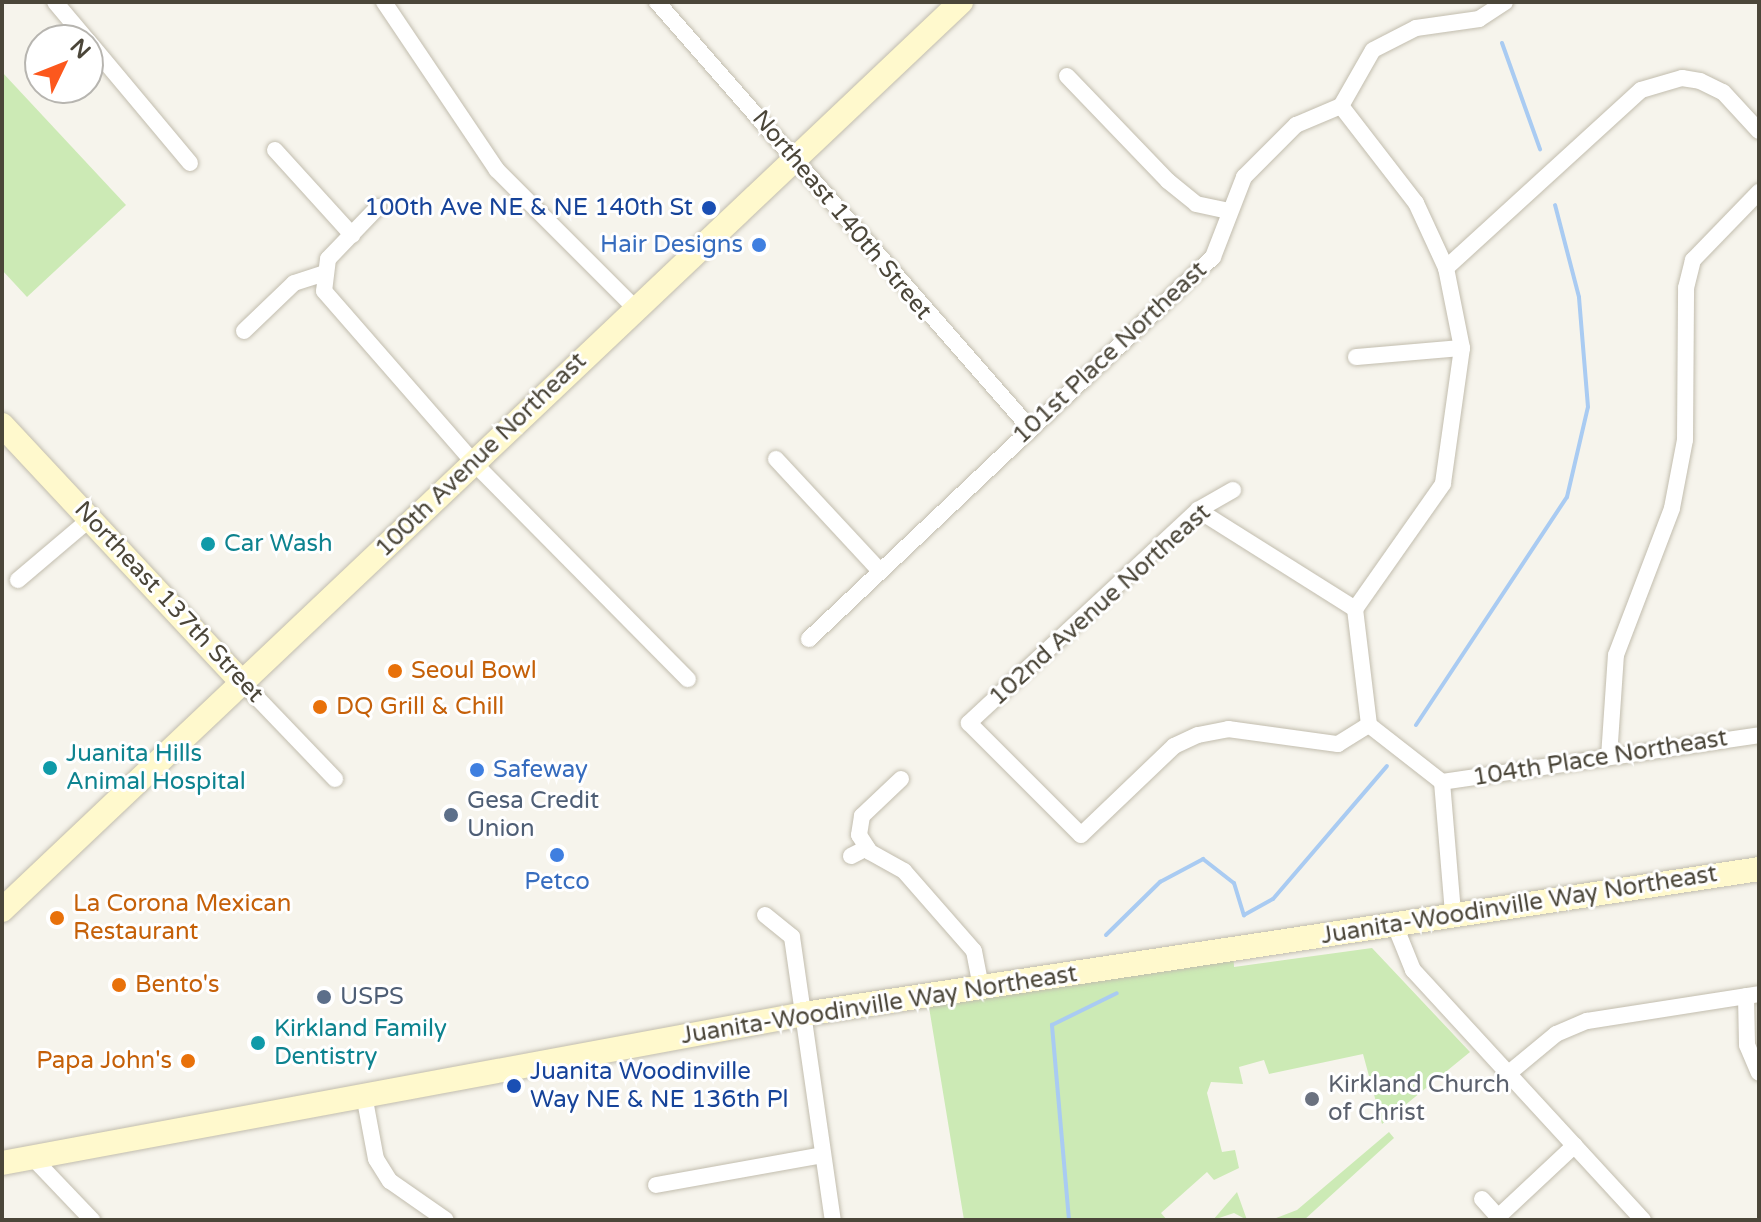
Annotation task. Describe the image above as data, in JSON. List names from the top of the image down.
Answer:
{
  "streets": {
    "main road": ["100th Avenue Northeast", "Northeast 137th Street", "Juanita-Woodinville Way Northeast"],
    "street": [
      "Northeast 140th Street",
      "101st Place Northeast",
      "102nd Avenue Northeast",
      "104th Place Northeast"
    ]
  },
  "crossings": [
    ["Northeast 140th Street", "101st Place Northeast"],
    ["Northeast 140th Street", "100th Avenue Northeast"],
    ["100th Avenue Northeast", "Northeast 137th Street"]
  ],
  "places": [
    "100th Ave NE & NE 140th St",
    "Hair Designs",
    "Car Wash",
    "Seoul Bowl",
    "DQ Grill & Chill",
    "Juanita Hills Animal Hospital",
    "Safeway",
    "Gesa Credit Union",
    "Petco",
    "La Corona Mexican Restaurant",
    "Bento's",
    "USPS",
    "Kirkland Family Dentistry",
    "Papa John's",
    "Juanita Woodinville Way NE & NE 136th Pl",
    "Kirkland Church of Christ"
  ],
  "north": "top right"
}
